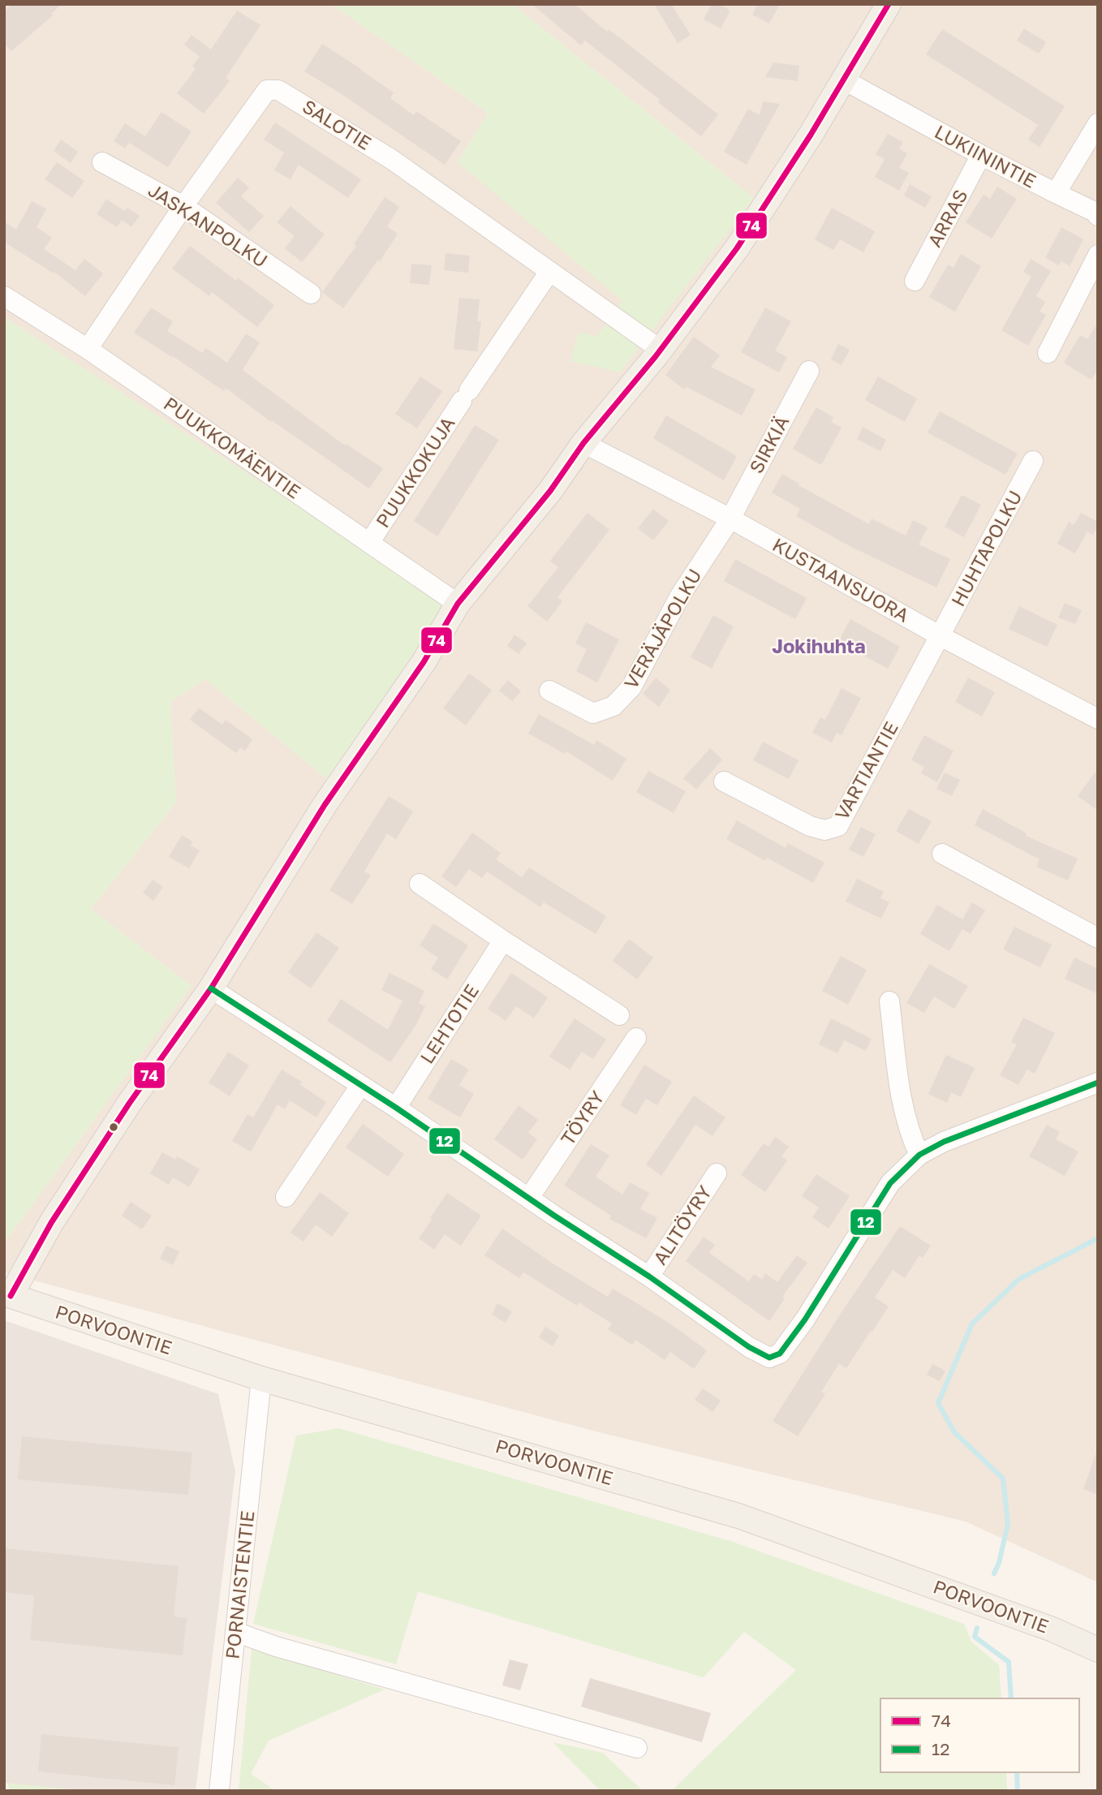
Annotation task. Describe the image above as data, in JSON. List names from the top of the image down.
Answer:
{
  "streets": {
    "main road": ["PORVOONTIE"],
    "street": [
      "SALOTIE",
      "LUKIININTIE",
      "ARRAS",
      "JASKANPOLKU",
      "SIRKIÄ",
      "PUUKKOMÄENTIE",
      "PUUKKOKUJA",
      "HUHTAPOLKU",
      "KUSTAANSUORA",
      "VERÄJÄPOLKU",
      "VARTIANTIE",
      "LEHTOTIE",
      "TÖYRY",
      "ALITÖYRY",
      "PORNAISTENTIE"
    ]
  },
  "crossings": [
    ["SALOTIE", "JASKANPOLKU"],
    ["SALOTIE", "PUUKKOMÄENTIE"],
    ["SALOTIE", "PUUKKOKUJA"],
    ["LUKIININTIE", "ARRAS"],
    ["SIRKIÄ", "KUSTAANSUORA"],
    ["SIRKIÄ", "VERÄJÄPOLKU"],
    ["PUUKKOMÄENTIE", "PUUKKOKUJA"],
    ["HUHTAPOLKU", "KUSTAANSUORA"],
    ["HUHTAPOLKU", "VARTIANTIE"],
    ["KUSTAANSUORA", "VERÄJÄPOLKU"],
    ["KUSTAANSUORA", "VARTIANTIE"],
    ["PORVOONTIE", "PORNAISTENTIE"]
  ],
  "districts": ["Jokihuhta"],
  "lines": ["transit line 74", "transit line 12"],
  "legend": ["74", "12"]
}
